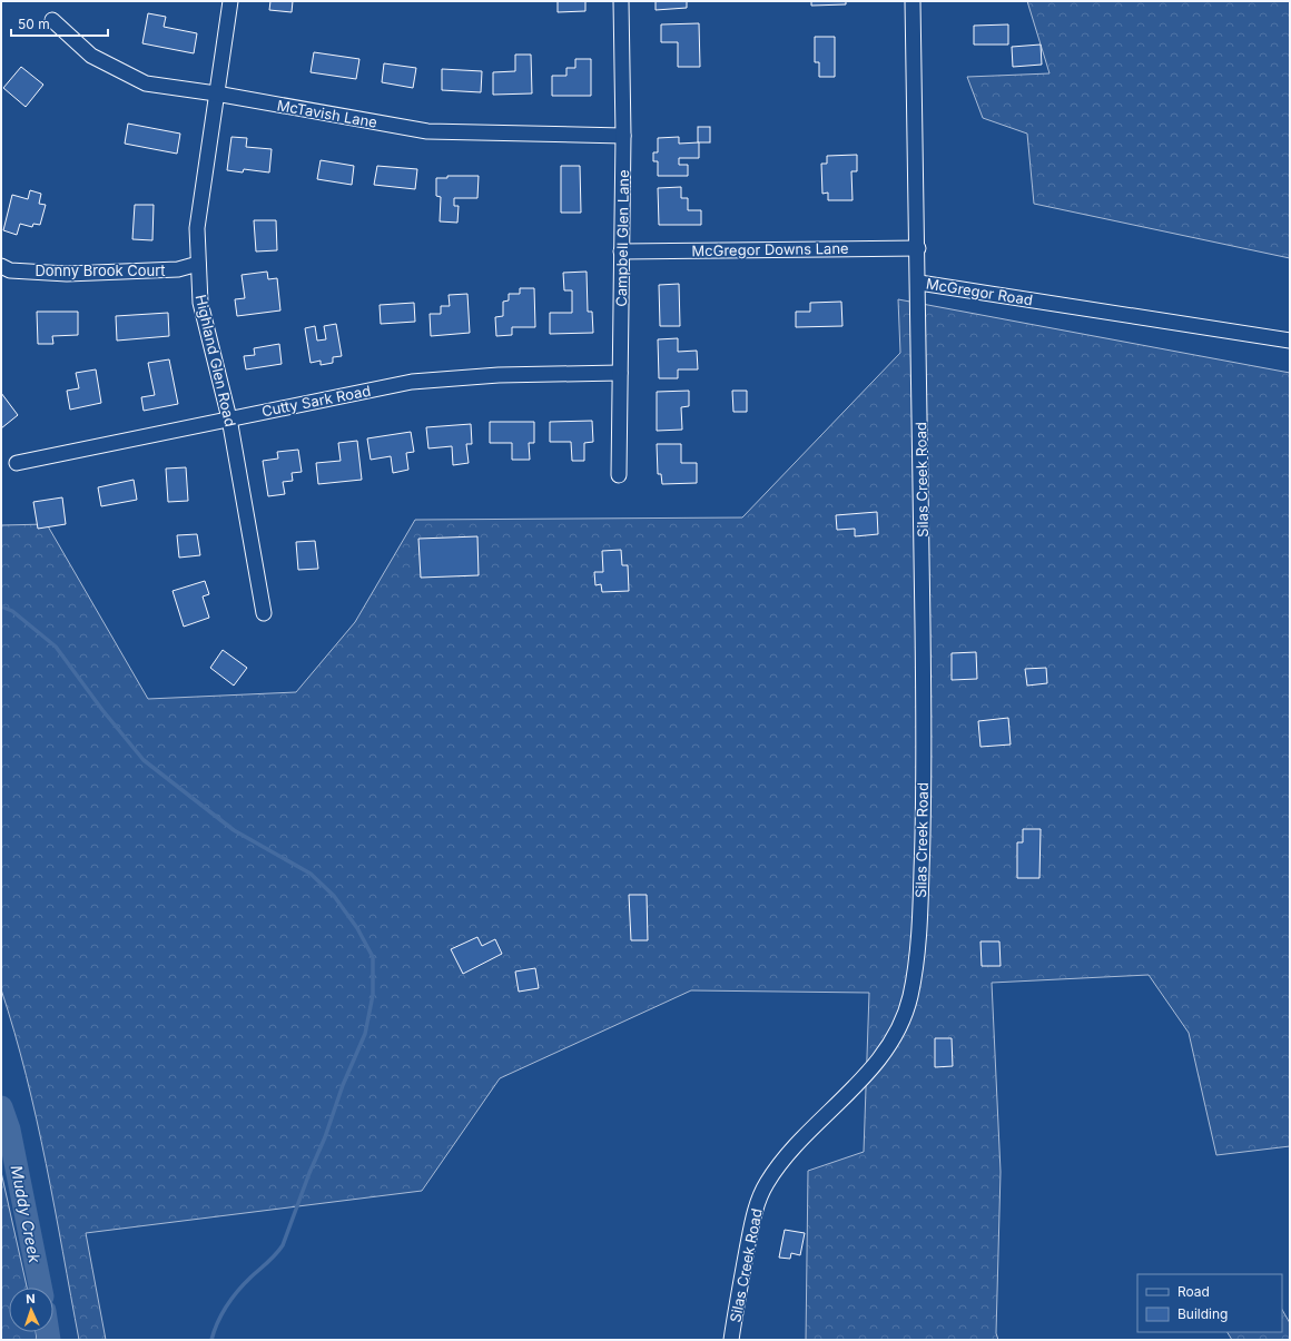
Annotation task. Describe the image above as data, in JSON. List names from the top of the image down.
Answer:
{
  "streets": {
    "street": [
      "McTavish Lane",
      "Campbell Glen Lane",
      "McGregor Downs Lane",
      "Donny Brook Court",
      "McGregor Road",
      "Highland Glen Road",
      "Cutty Sark Road",
      "Silas Creek Road"
    ]
  },
  "crossings": [
    ["McTavish Lane", "Campbell Glen Lane"],
    ["McTavish Lane", "Highland Glen Road"],
    ["Campbell Glen Lane", "McGregor Downs Lane"],
    ["Campbell Glen Lane", "Cutty Sark Road"],
    ["McGregor Downs Lane", "McGregor Road"],
    ["Donny Brook Court", "Highland Glen Road"],
    ["McGregor Road", "Silas Creek Road"],
    ["Highland Glen Road", "Cutty Sark Road"]
  ],
  "water": ["Muddy Creek"],
  "legend": ["Road", "Building"],
  "scale_bar": "50 m",
  "north": "top"
}
